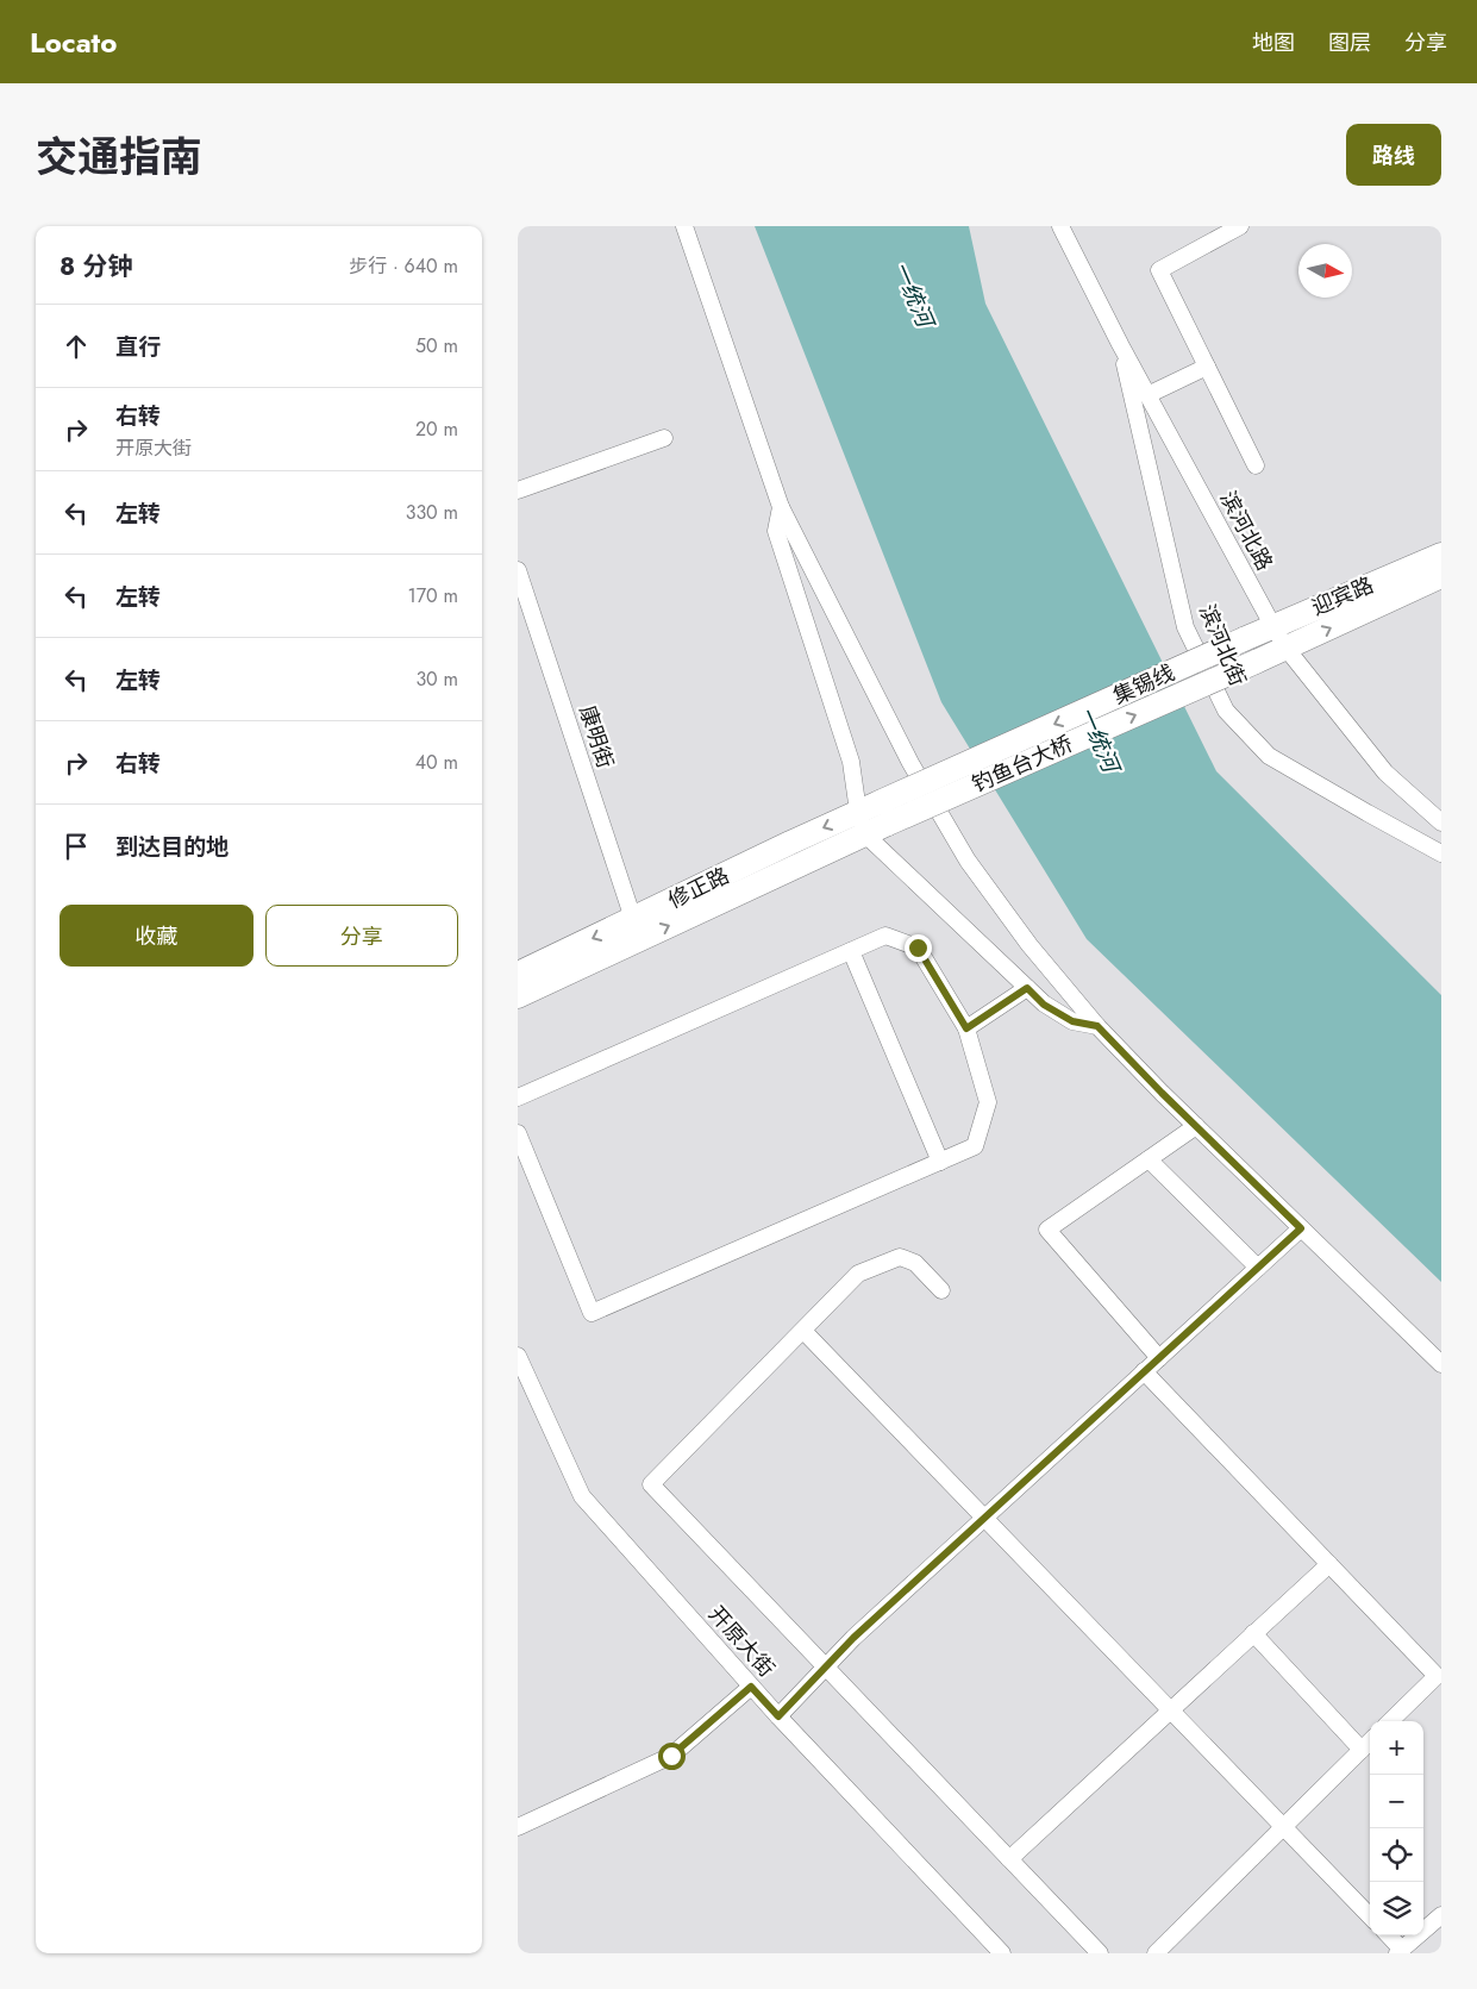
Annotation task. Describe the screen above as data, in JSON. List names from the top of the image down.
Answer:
{
  "streets": {
    "highway": [
      "迎宾路",
      "集锡线",
      "钓鱼台大桥",
      "修正路"
    ],
    "street": [
      "滨河北路",
      "滨河北街",
      "康明街",
      "开原大街"
    ]
  },
  "crossings": [
    ["滨河北路", "迎宾路"],
    ["滨河北路", "滨河北街"],
    ["迎宾路", "集锡线"],
    ["迎宾路", "钓鱼台大桥"],
    ["集锡线", "钓鱼台大桥"],
    ["集锡线", "修正路"],
    ["康明街", "修正路"]
  ],
  "one_way": ["集锡线", "钓鱼台大桥"],
  "water": ["一统河"],
  "north": "right",
  "page": {
    "header": "Locato",
    "nav": ["地图", "图层", "分享"],
    "title": "交通指南",
    "buttons": [
      "路线",
      ["收藏", "分享"]
    ],
    "heading": ["8 分钟", "步行 · 640 m"],
    "list": [
      ["直行", "50 m"],
      ["右转", "开原大街", "20 m"],
      ["左转", "330 m"],
      ["左转", "170 m"],
      ["左转", "30 m"],
      ["右转", "40 m"],
      "到达目的地"
    ],
    "map_buttons": ["+", "−"]
  }
}
